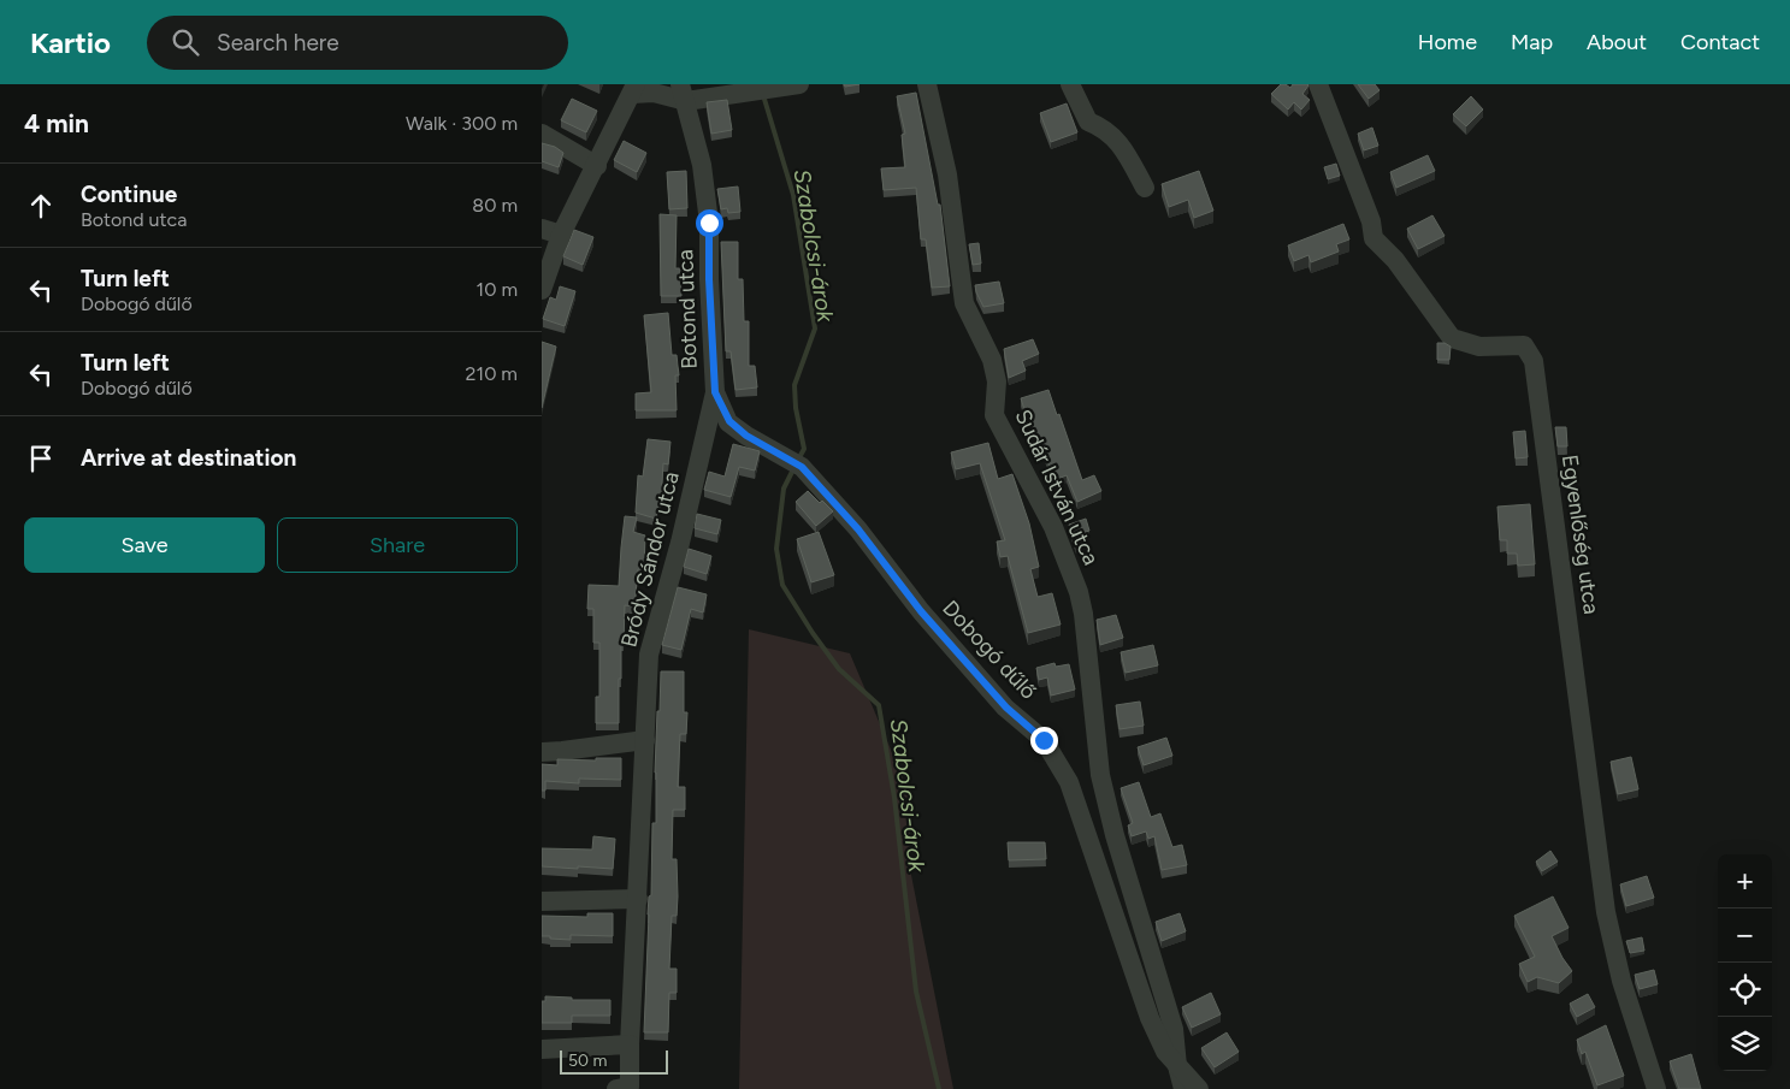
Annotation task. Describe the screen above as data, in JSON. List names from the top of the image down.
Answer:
{
  "streets": {
    "street": [
      "Botond utca",
      "Sudár István utca",
      "Egyenlőség utca",
      "Bródy Sándor utca",
      "Dobogó dűlő"
    ]
  },
  "crossings": [
    ["Botond utca", "Bródy Sándor utca"],
    ["Botond utca", "Dobogó dűlő"],
    ["Sudár István utca", "Dobogó dűlő"],
    ["Bródy Sándor utca", "Dobogó dűlő"]
  ],
  "water": ["Szabolcsi-árok"],
  "scale_bar": "50 m",
  "page": {
    "header": "Kartio",
    "search": "Search here",
    "nav": [
      "Home",
      "Map",
      "About",
      "Contact"
    ],
    "heading": ["4 min", "Walk · 300 m"],
    "list": [
      ["Continue", "Botond utca", "80 m"],
      ["Turn left", "Dobogó dűlő", "10 m"],
      ["Turn left", "Dobogó dűlő", "210 m"],
      "Arrive at destination"
    ],
    "buttons": ["Save", "Share"],
    "map_buttons": ["+", "−"],
    "scale": "50 m"
  }
}
